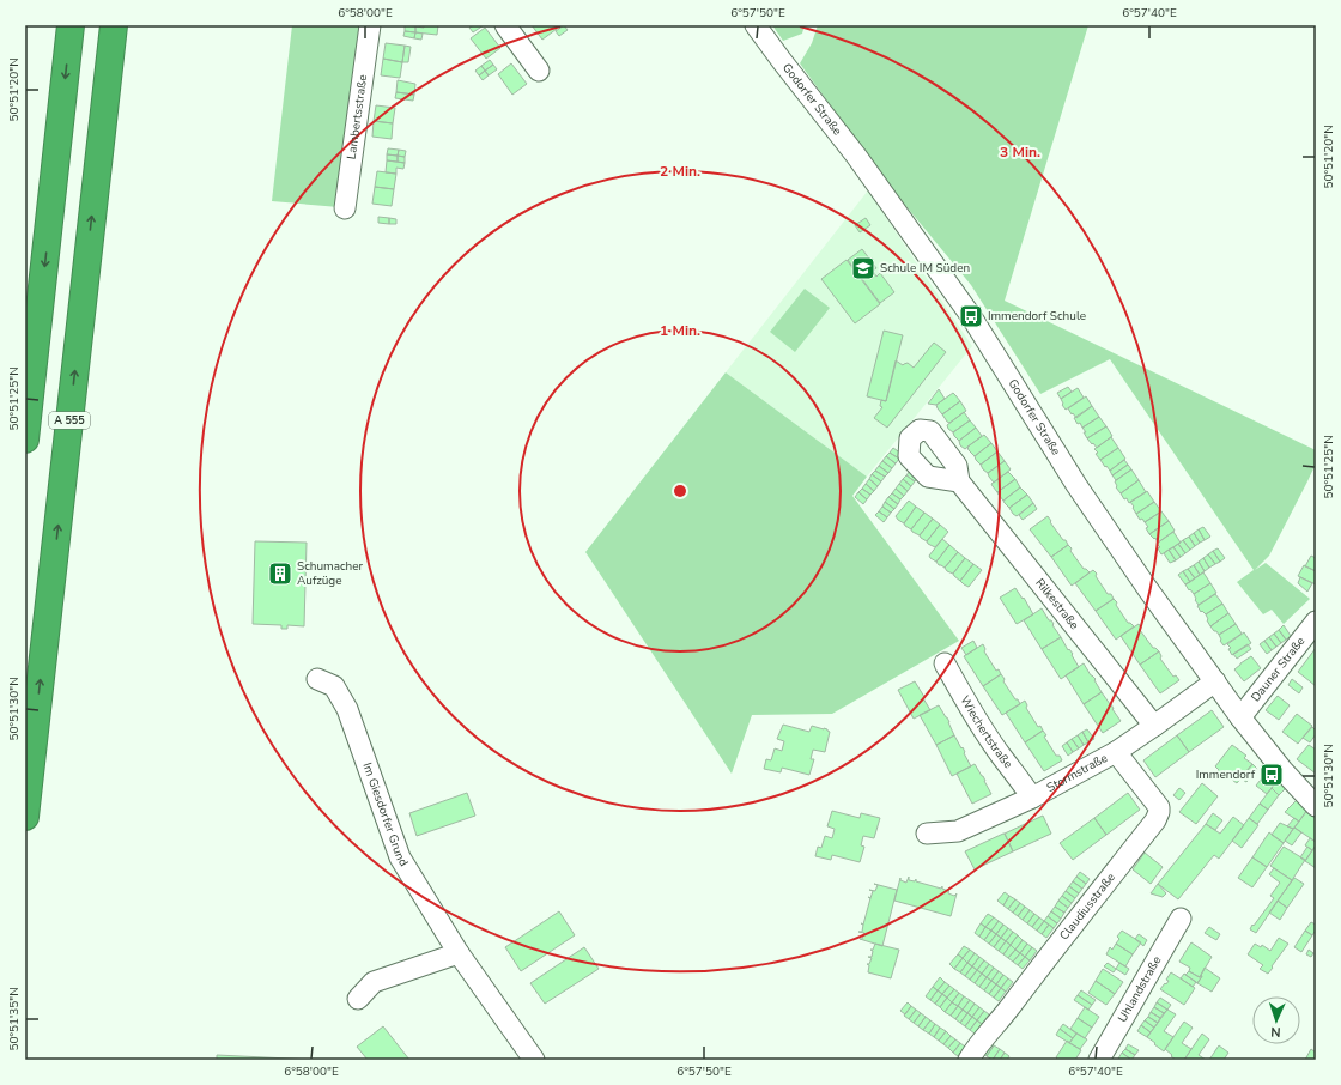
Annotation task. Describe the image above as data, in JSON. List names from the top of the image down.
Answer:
{
  "streets": {
    "highway": ["A 555"],
    "street": [
      "Godorfer Straße",
      "Lambertsstraße",
      "Rilkestraße",
      "Dauner Straße",
      "Wiechertstraße",
      "Stormstraße",
      "Im Giesdorfer Grund",
      "Claudiusstraße",
      "Uhlandstraße"
    ]
  },
  "crossings": [
    ["Godorfer Straße", "Dauner Straße"],
    ["Godorfer Straße", "Stormstraße"],
    ["Rilkestraße", "Stormstraße"],
    ["Wiechertstraße", "Stormstraße"],
    ["Stormstraße", "Claudiusstraße"]
  ],
  "places": {
    "school or university": ["Schule IM Süden"],
    "bus stop": ["Immendorf Schule", "Immendorf"],
    "building": ["Schumacher Aufzüge"]
  },
  "north": "bottom",
  "coordinates": [
    "6°58'00\"E",
    "6°57'50\"E",
    "6°57'40\"E",
    "50°51'20\"N",
    "50°51'25\"N",
    "50°51'30\"N",
    "50°51'35\"N"
  ],
  "rings": ["3 Min.", "2 Min.", "1 Min."]
}
